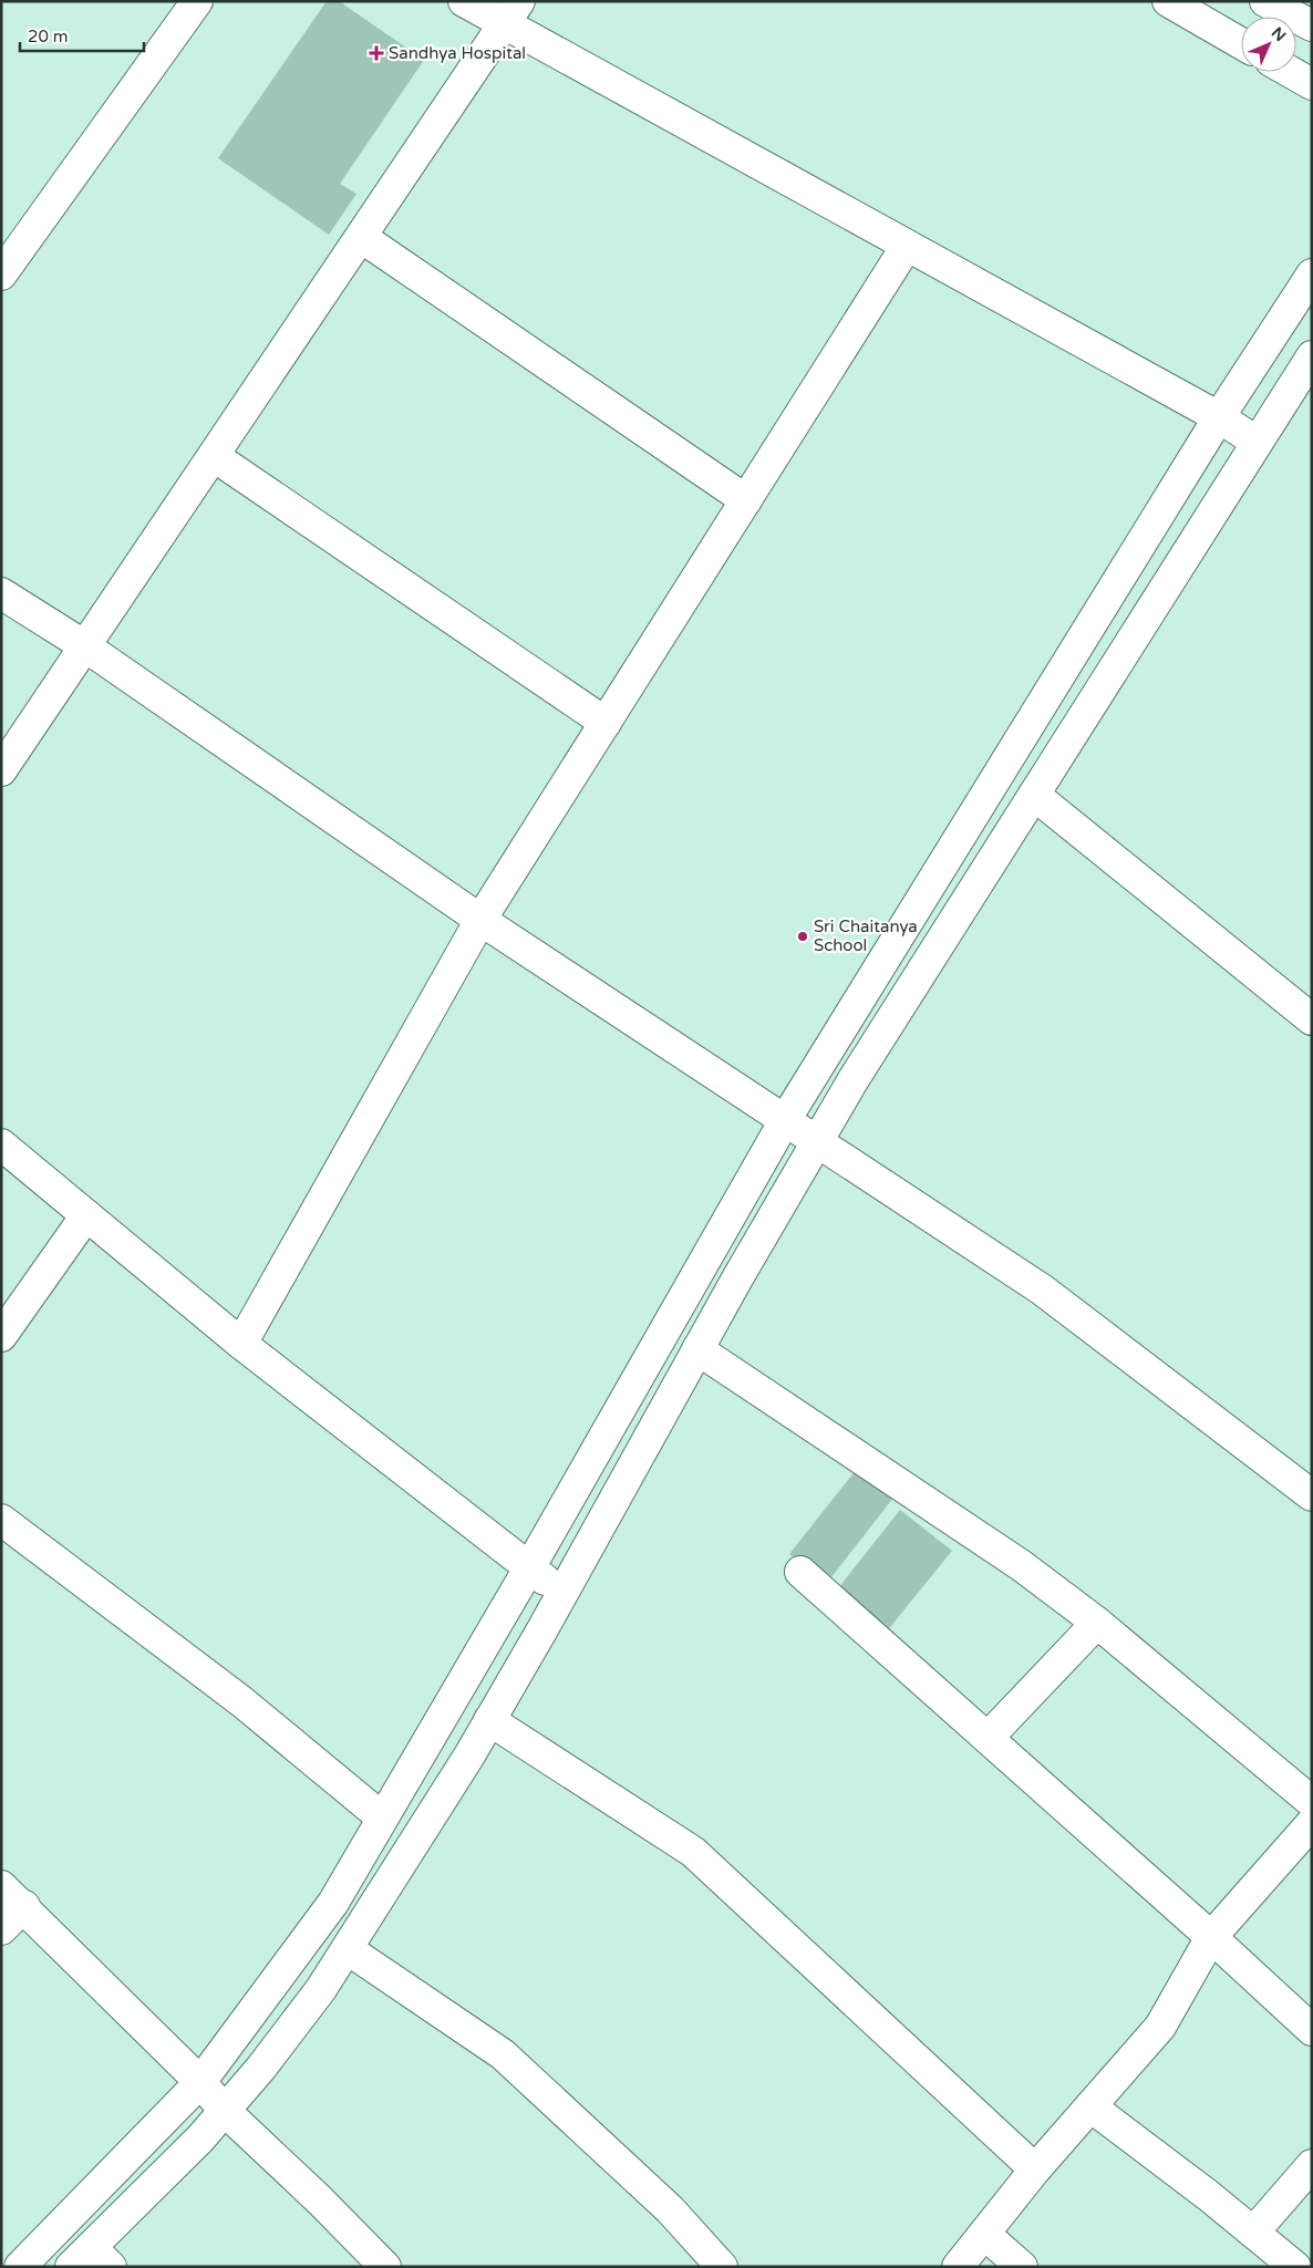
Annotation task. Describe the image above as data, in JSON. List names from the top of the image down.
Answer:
{
  "places": {
    "health": ["Sandhya Hospital"],
    "other": ["Sri Chaitanya School"]
  },
  "scale_bar": "20 m",
  "north": "top right"
}
